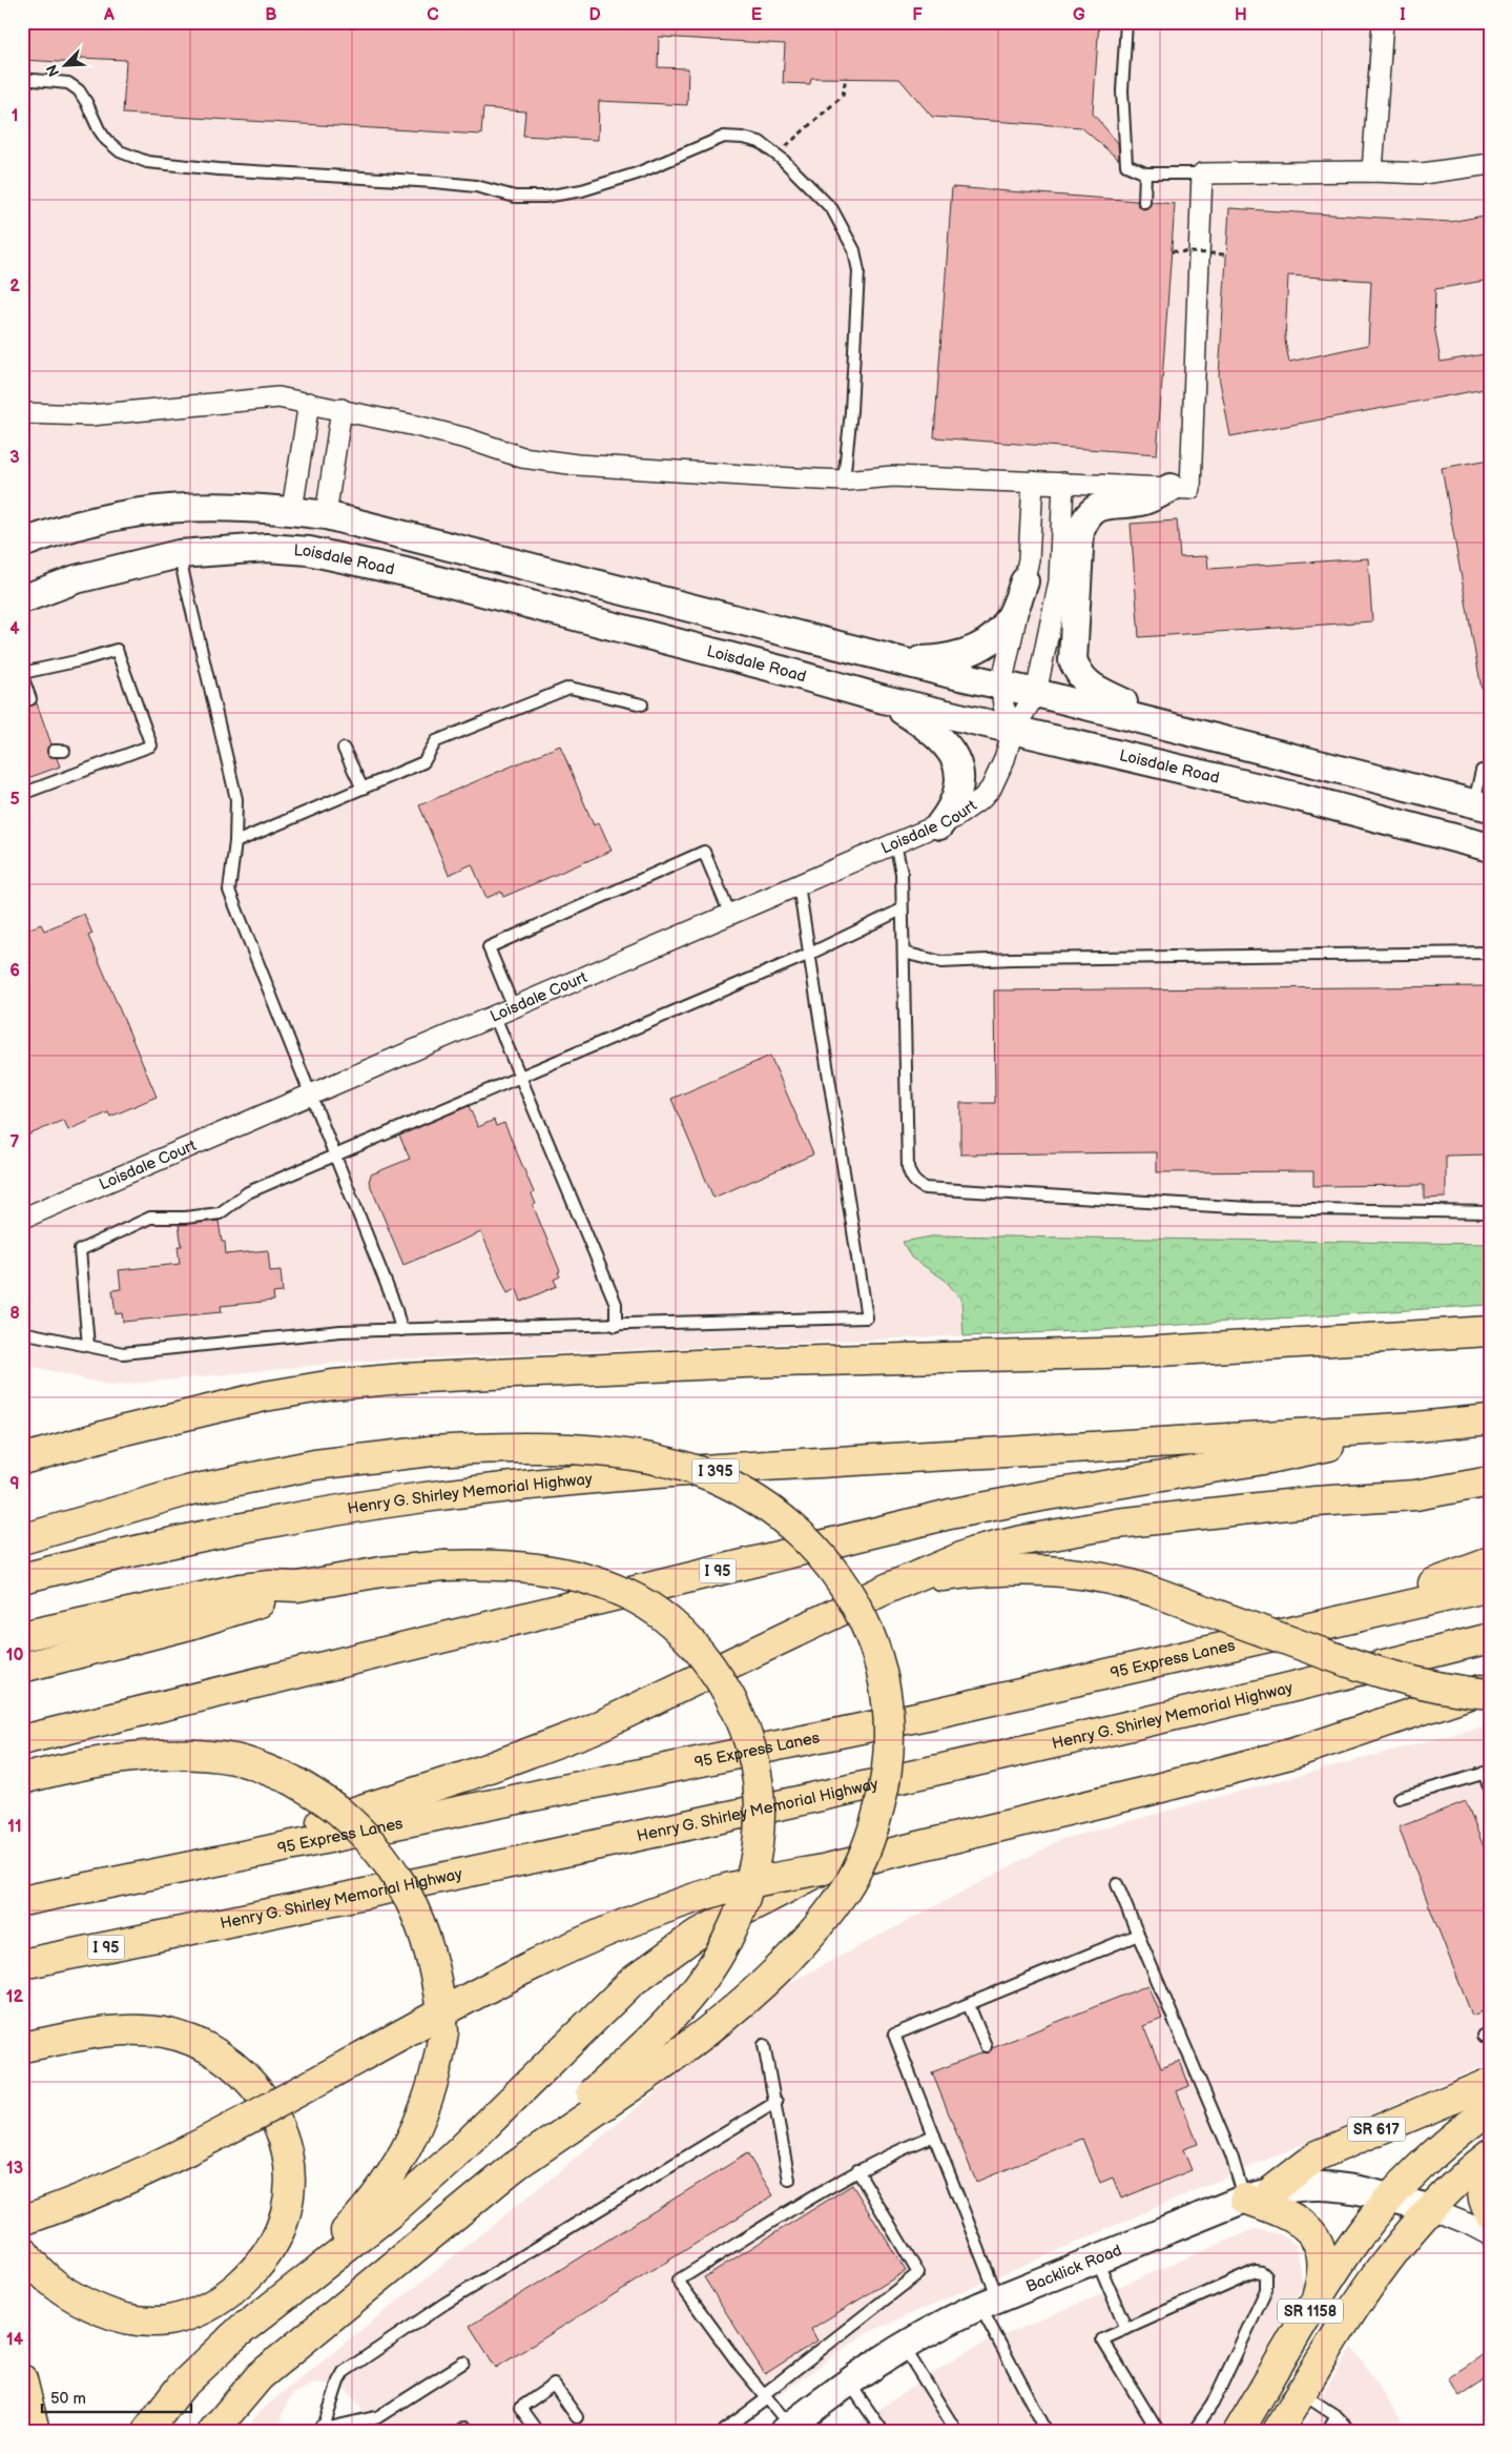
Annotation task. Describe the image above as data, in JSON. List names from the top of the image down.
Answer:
{
  "streets": {
    "main road": [
      "Loisdale Road",
      "I 395",
      "Henry G. Shirley Memorial Highway",
      "I 95",
      "95 Express Lanes",
      "SR 617",
      "Backlick Road",
      "SR 1158"
    ],
    "street": ["Loisdale Court"]
  },
  "crossings": [
    ["Loisdale Road", "Loisdale Court"],
    ["Henry G. Shirley Memorial Highway", "I 95"],
    ["SR 617", "Backlick Road"],
    ["Backlick Road", "SR 1158"]
  ],
  "scale_bar": "50 m",
  "north": "bottom left",
  "grid": {
    "columns": [
      "A",
      "B",
      "C",
      "D",
      "E",
      "F",
      "G",
      "H",
      "I"
    ],
    "rows": [
      "1",
      "2",
      "3",
      "4",
      "5",
      "6",
      "7",
      "8",
      "9",
      "10",
      "11",
      "12",
      "13",
      "14"
    ]
  }
}
